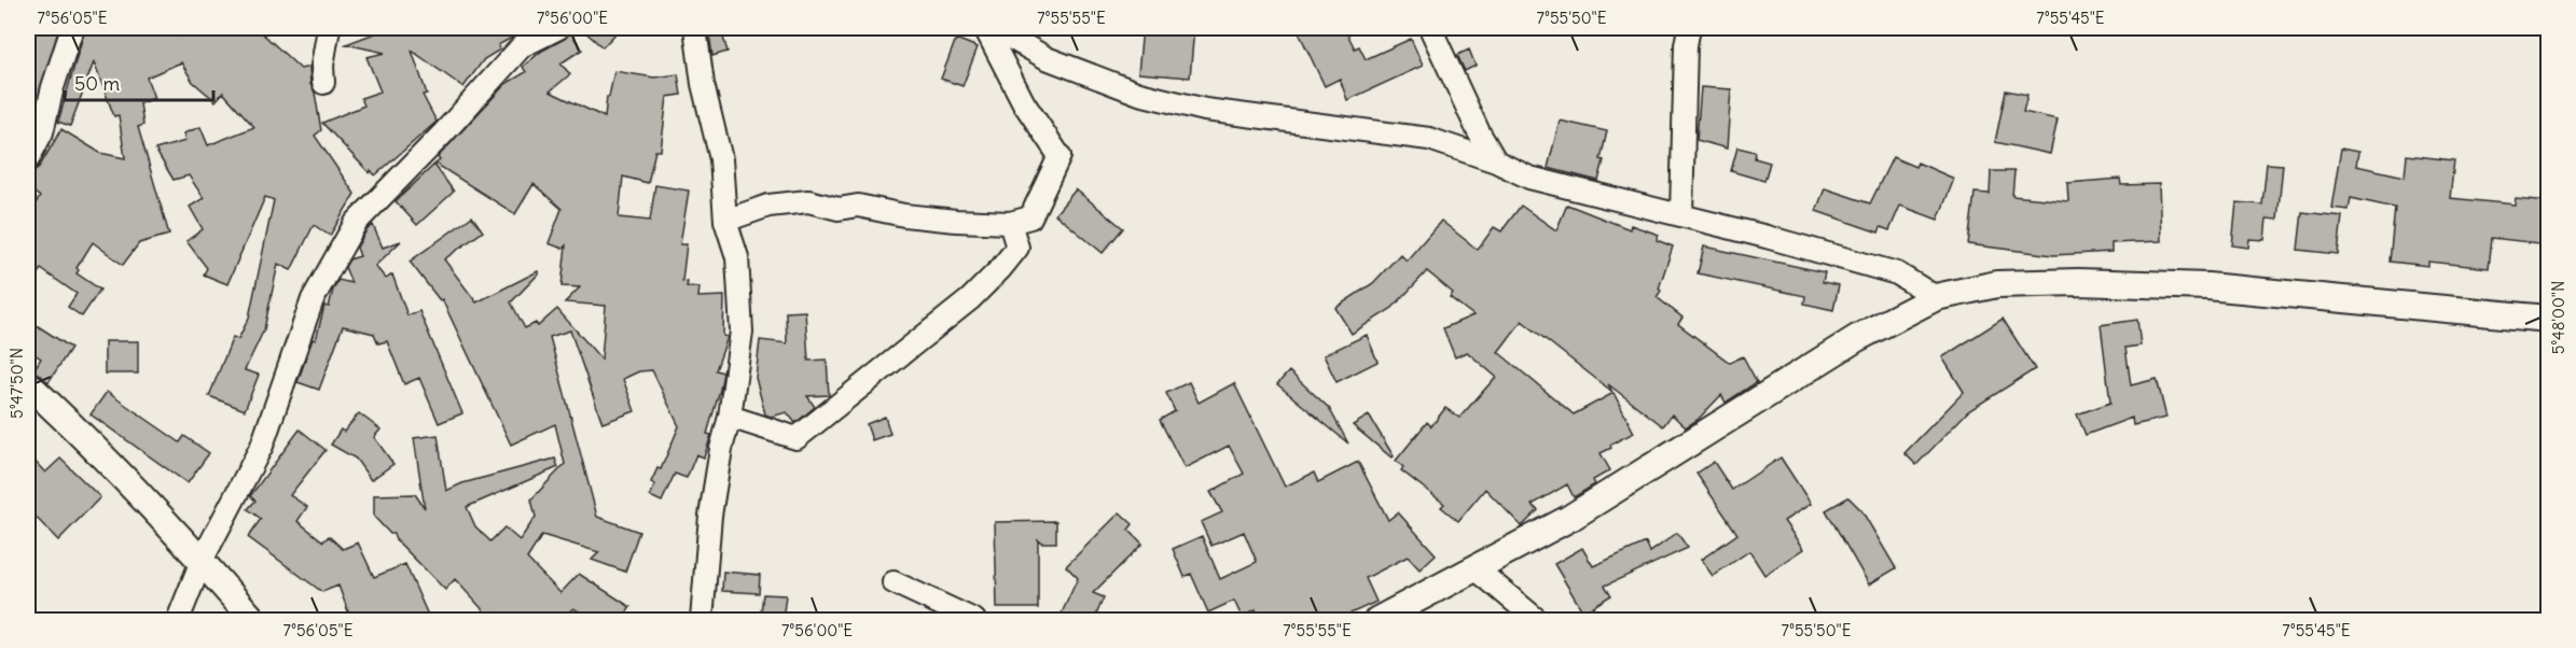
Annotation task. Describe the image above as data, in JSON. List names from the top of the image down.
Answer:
{
  "scale_bar": "50 m",
  "coordinates": [
    "7°56'05\"E",
    "7°56'00\"E",
    "7°55'55\"E",
    "7°55'50\"E",
    "7°55'45\"E",
    "5°48'00\"N",
    "5°47'50\"N"
  ]
}
